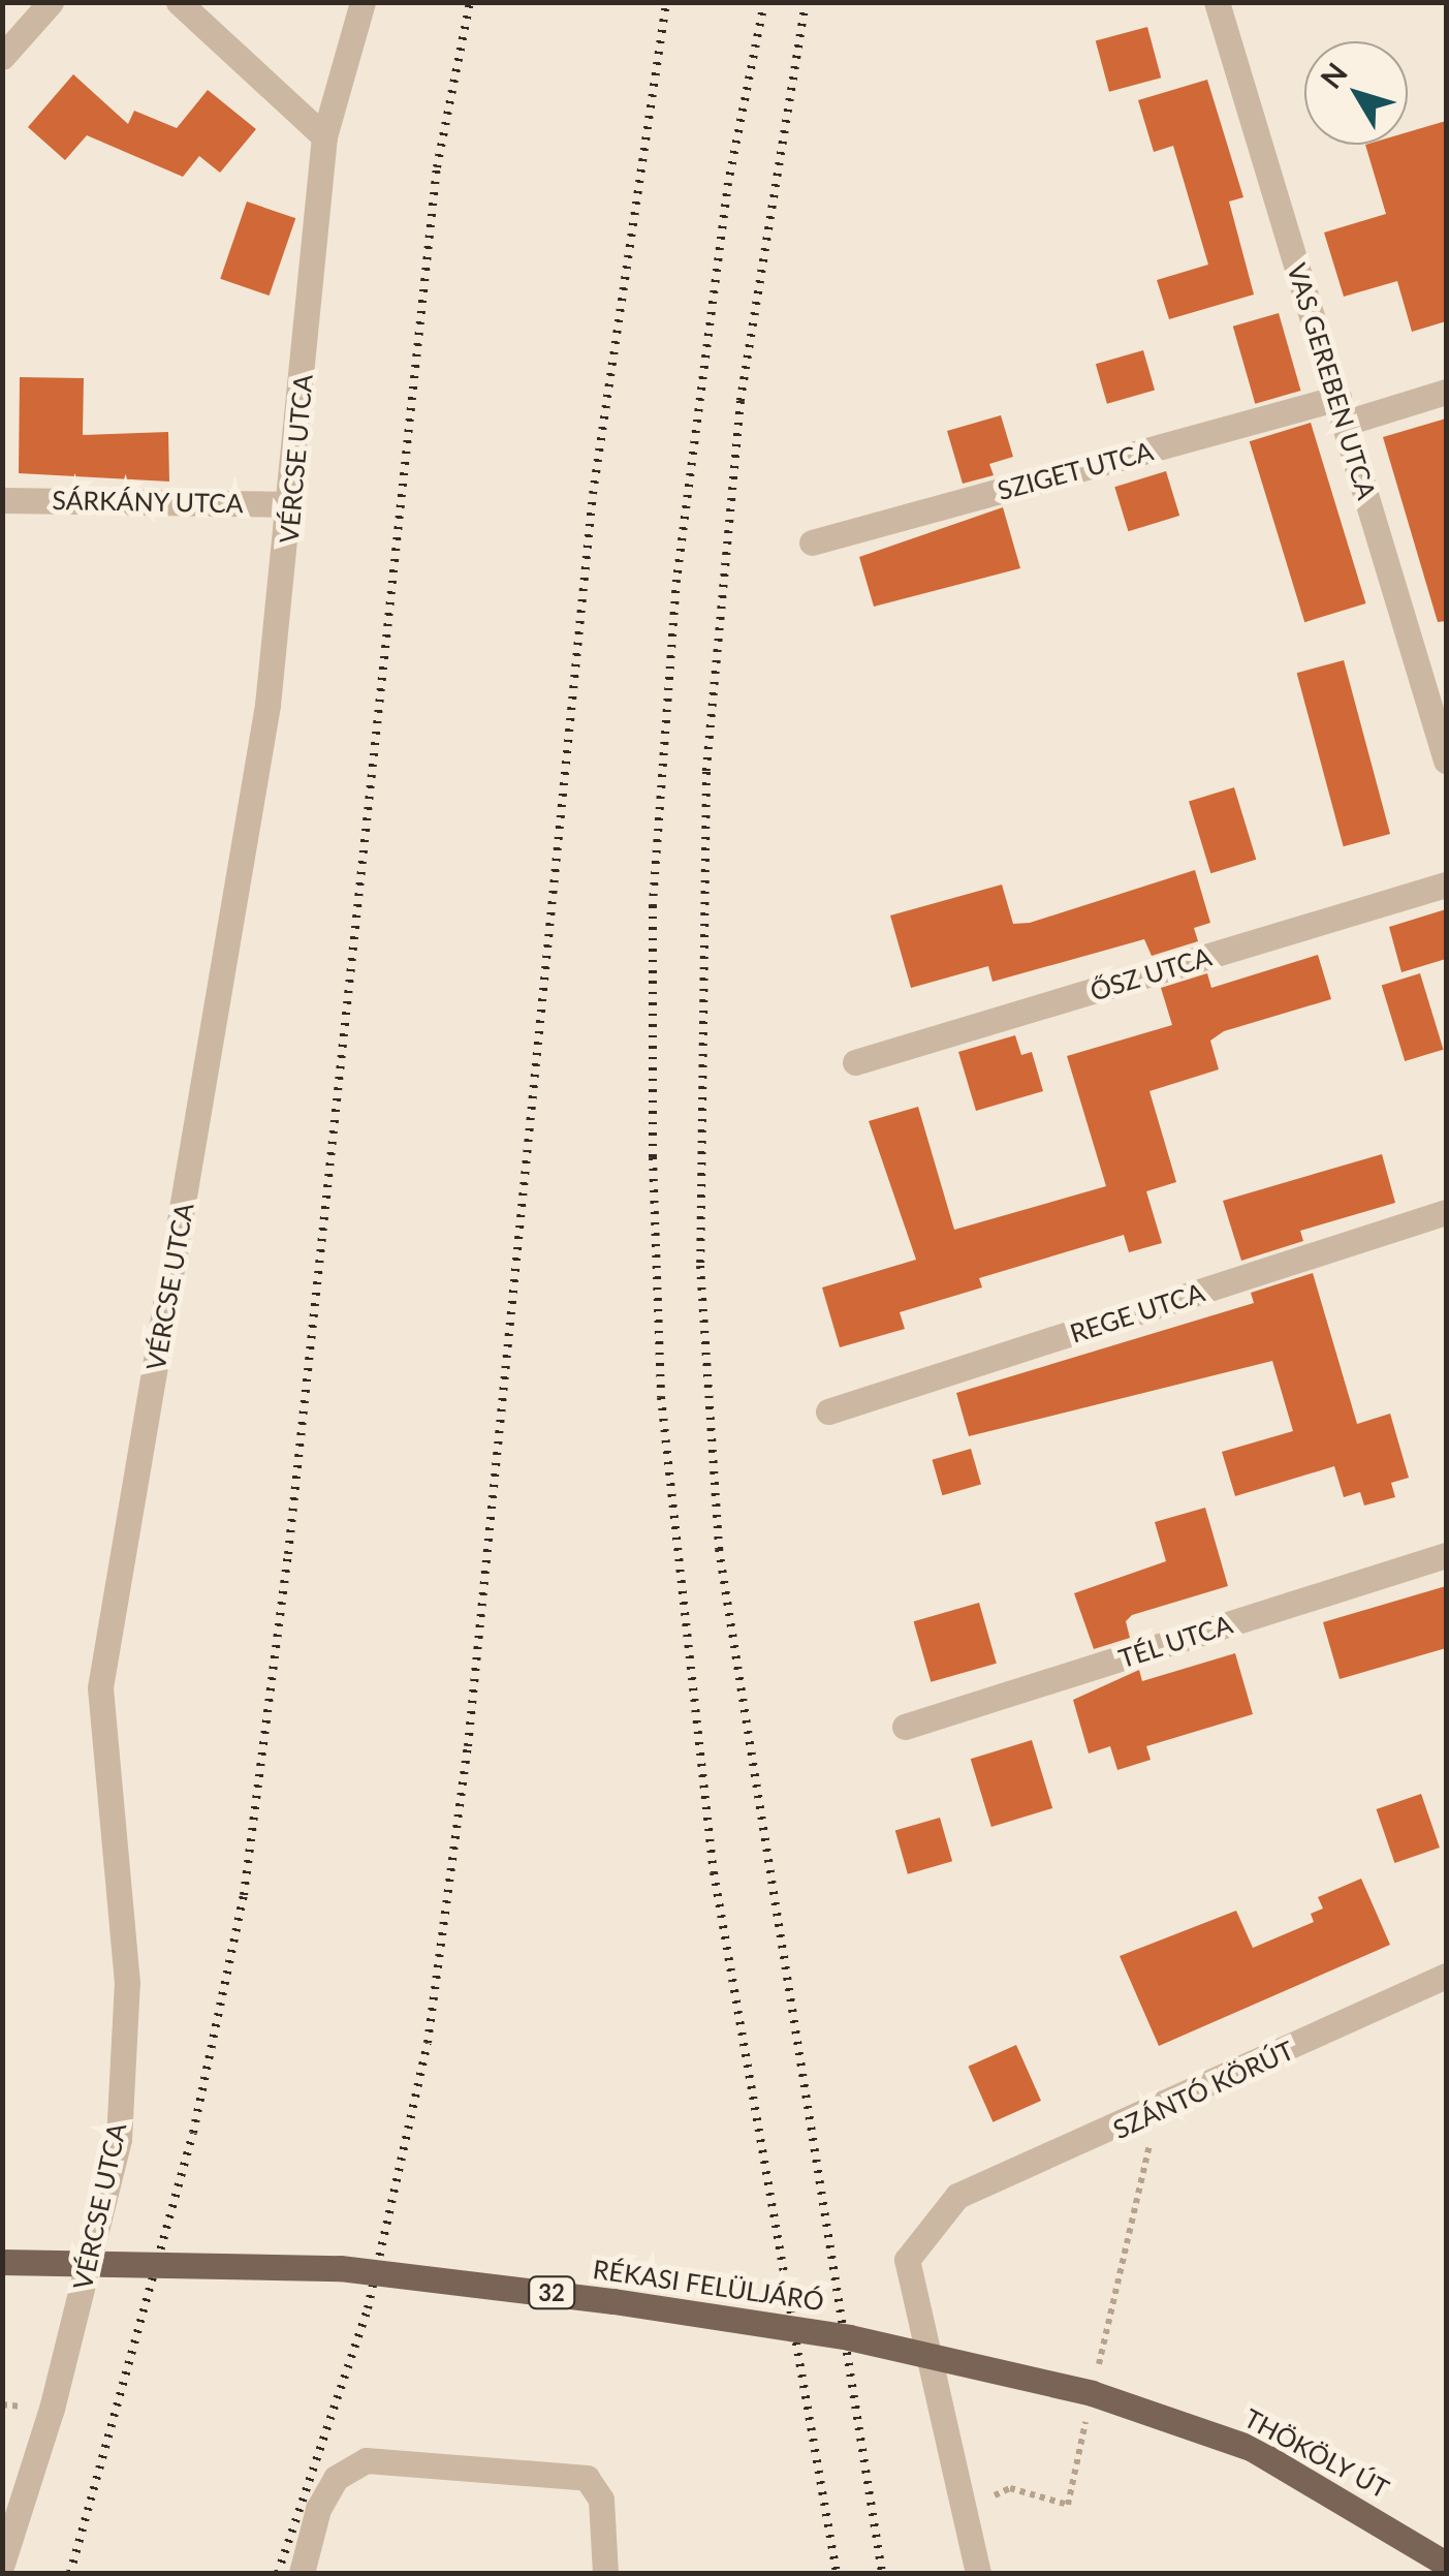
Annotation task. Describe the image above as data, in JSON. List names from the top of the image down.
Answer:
{
  "streets": {
    "main road": ["RÉKASI FELÜLJÁRÓ", "32", "THÖKÖLY ÚT"],
    "street": [
      "VAS GEREBEN UTCA",
      "VÉRCSE UTCA",
      "SZIGET UTCA",
      "SÁRKÁNY UTCA",
      "ŐSZ UTCA",
      "REGE UTCA",
      "TÉL UTCA",
      "SZÁNTÓ KÖRÚT"
    ]
  },
  "crossings": [
    ["VAS GEREBEN UTCA", "SZIGET UTCA"],
    ["VÉRCSE UTCA", "SÁRKÁNY UTCA"],
    ["RÉKASI FELÜLJÁRÓ", "THÖKÖLY ÚT"]
  ],
  "north": "top left"
}
